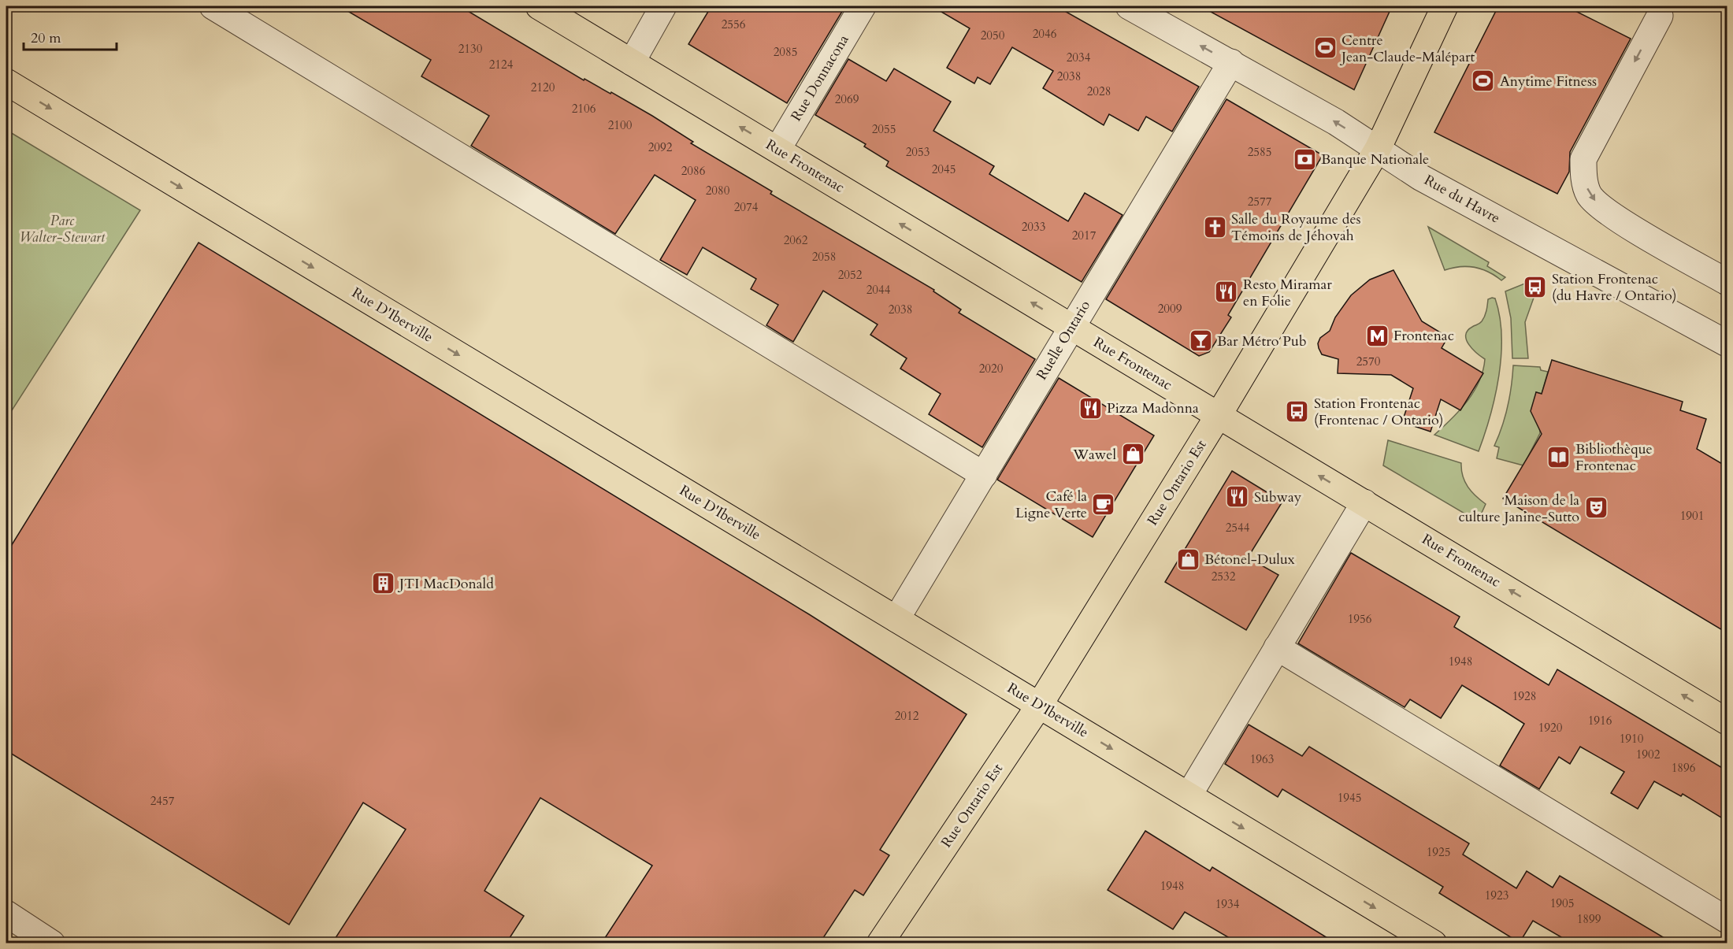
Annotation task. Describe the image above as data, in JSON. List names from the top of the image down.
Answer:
{
  "streets": {
    "main road": ["Rue Frontenac", "Rue D'Iberville", "Rue Ontario Est"],
    "street": ["Rue Donnacona", "Rue du Havre", "Ruelle Ontario"]
  },
  "crossings": [
    ["Rue Donnacona", "Rue Frontenac"],
    ["Rue Frontenac", "Ruelle Ontario"],
    ["Rue Frontenac", "Rue Ontario Est"],
    ["Rue du Havre", "Ruelle Ontario"],
    ["Rue du Havre", "Rue Ontario Est"],
    ["Rue D'Iberville", "Ruelle Ontario"],
    ["Rue D'Iberville", "Rue Ontario Est"]
  ],
  "one_way": ["Rue Frontenac", "Rue du Havre", "Rue D'Iberville"],
  "parks": ["Parc Walter-Stewart"],
  "places": {
    "sports": ["Centre Jean-Claude-Malépart", "Anytime Fitness"],
    "bank": ["Banque Nationale"],
    "church": ["Salle du Royaume des Témoins de Jéhovah"],
    "bus stop": ["Station Frontenac (du Havre / Ontario)", "Station Frontenac (Frontenac / Ontario)"],
    "restaurant": ["Resto Miramar en Folie", "Pizza Madonna", "Subway"],
    "metro station": ["Frontenac"],
    "bar": ["Bar Métro Pub"],
    "shop": ["Wawel", "Bétonel-Dulux"],
    "library": ["Bibliothèque Frontenac"],
    "cafe": ["Café la Ligne Verte"],
    "theatre": ["Maison de la culture Janine-Sutto"],
    "building": ["JTI MacDonald"]
  },
  "house_numbers": [
    "2556",
    "2046",
    "2050",
    "2130",
    "2085",
    "2034",
    "2124",
    "2038",
    "2120",
    "2028",
    "2069",
    "2106",
    "2100",
    "2055",
    "2092",
    "2053",
    "2585",
    "2045",
    "2086",
    "2080",
    "2577",
    "2074",
    "2033",
    "2017",
    "2062",
    "2058",
    "2052",
    "2044",
    "2009",
    "2038",
    "2570",
    "2020",
    "1901",
    "2544",
    "2532",
    "1956",
    "1948",
    "1928",
    "2012",
    "1916",
    "1920",
    "1910",
    "1902",
    "1963",
    "1896",
    "1945",
    "2457",
    "1925",
    "1948",
    "1923",
    "1905",
    "1934",
    "1899"
  ],
  "scale_bar": "20 m"
}
